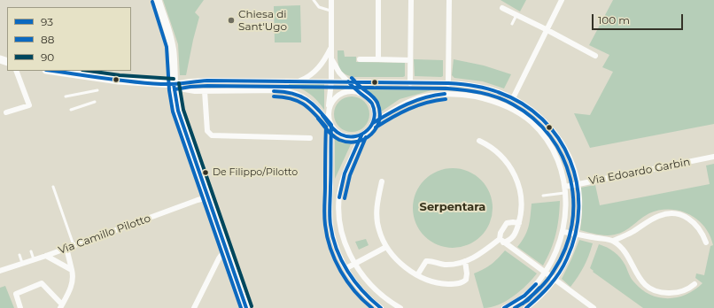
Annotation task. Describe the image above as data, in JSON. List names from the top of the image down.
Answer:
{
  "streets": {
    "street": ["Via Edoardo Garbin", "Via Camillo Pilotto"]
  },
  "districts": ["Serpentara"],
  "places": ["Chiesa di Sant'Ugo", "De Filippo/Pilotto"],
  "lines": ["transit line 88", "transit line 93", "transit line 90"],
  "legend": ["93", "88", "90"],
  "scale_bar": "100 m"
}
